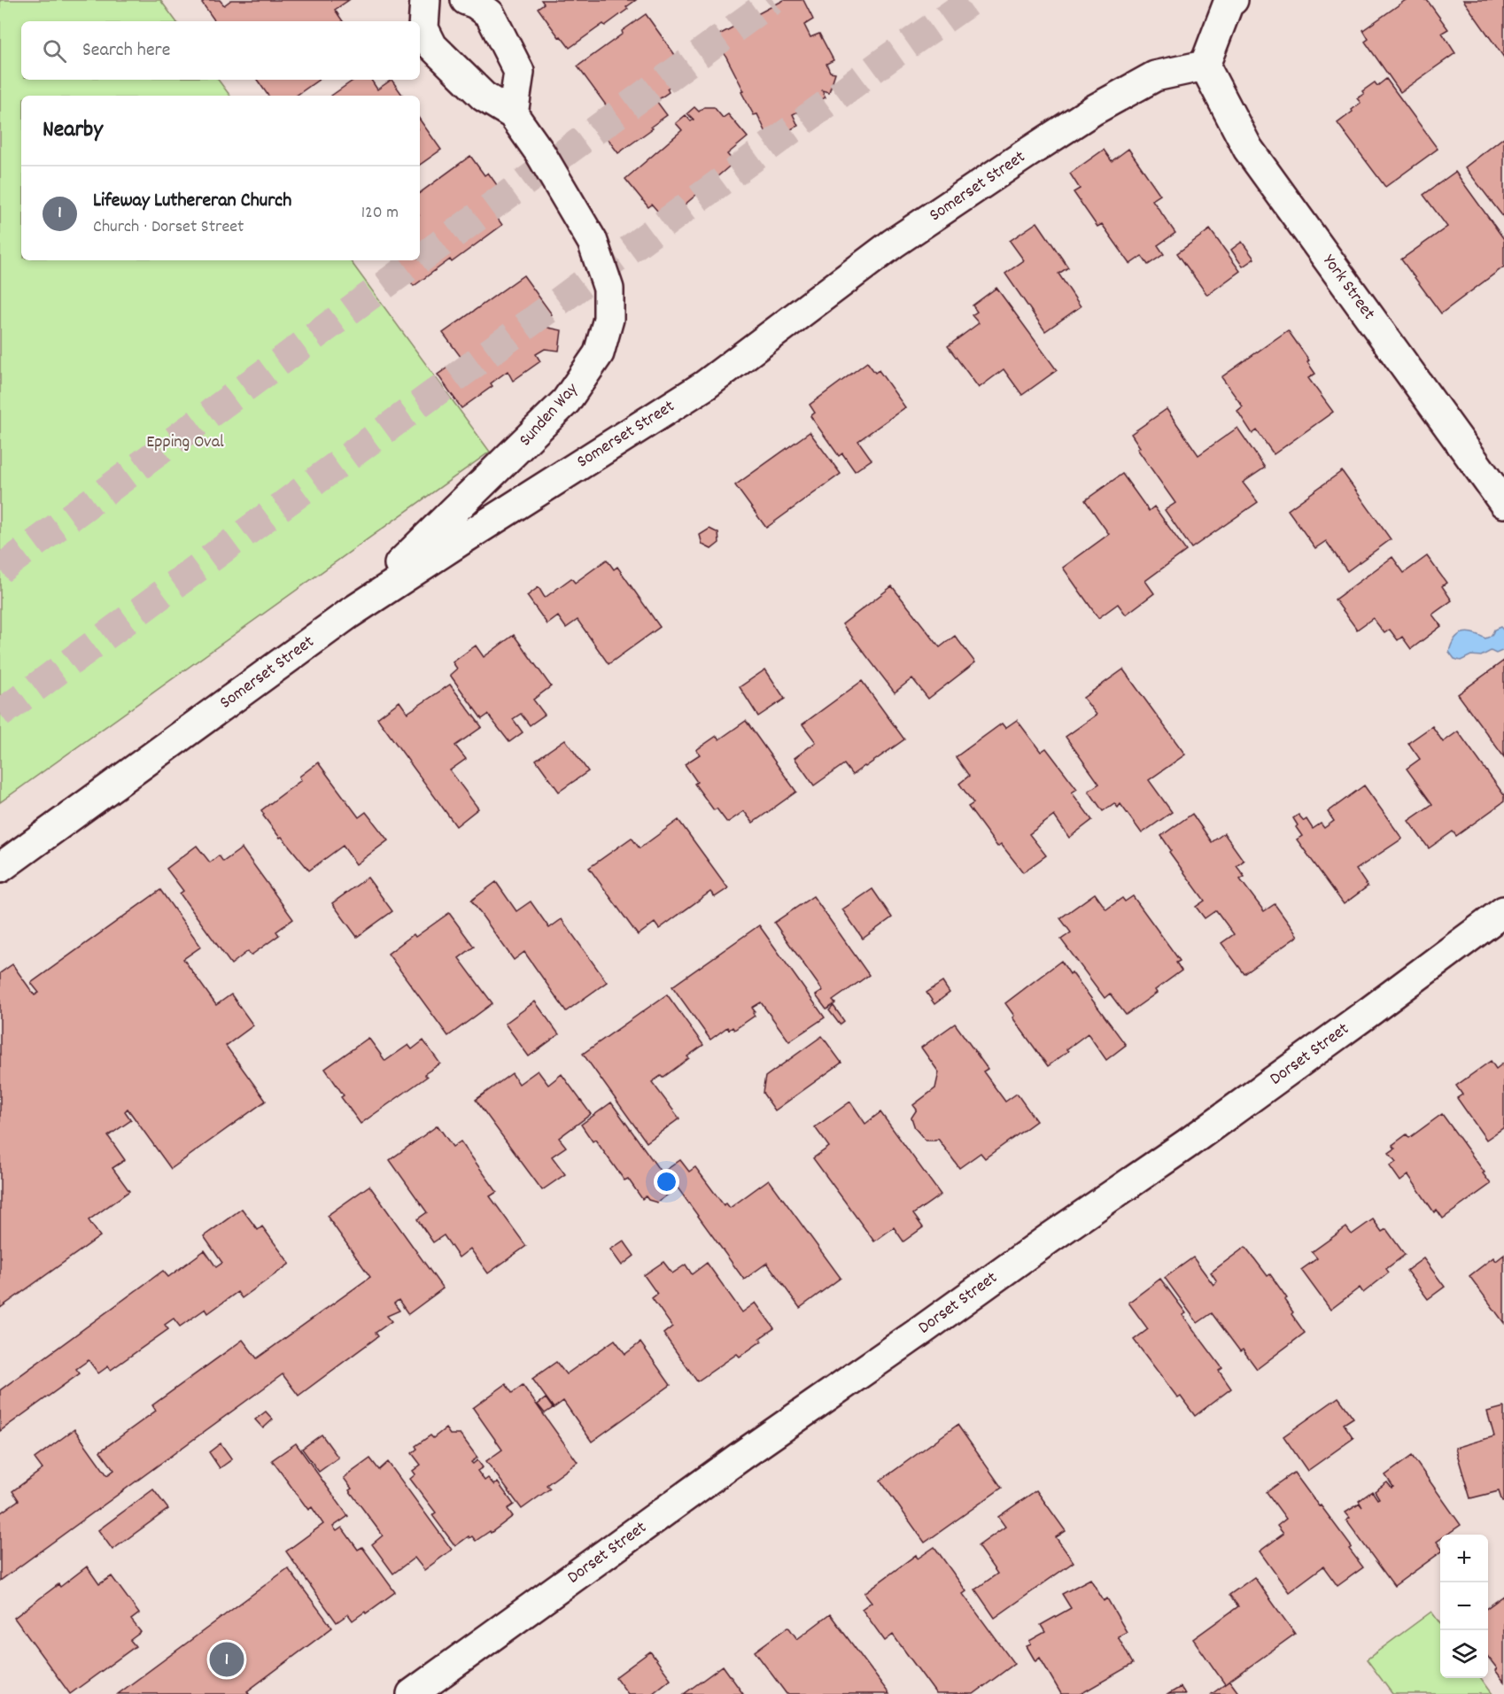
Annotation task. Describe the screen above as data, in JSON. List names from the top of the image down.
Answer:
{
  "streets": {
    "street": [
      "Somerset Street",
      "York Street",
      "Sunden Way",
      "Dorset Street"
    ]
  },
  "crossings": [
    ["Somerset Street", "York Street"],
    ["Somerset Street", "Sunden Way"]
  ],
  "parks": ["Epping Oval"],
  "page": {
    "search": "Search here",
    "heading": "Nearby",
    "list": [
      {
        "mark": "1",
        "name": "Lifeway Luthereran Church",
        "note": "Church · Dorset Street",
        "value": "120 m"
      }
    ],
    "map_buttons": ["+", "−"],
    "pins": "1"
  }
}
